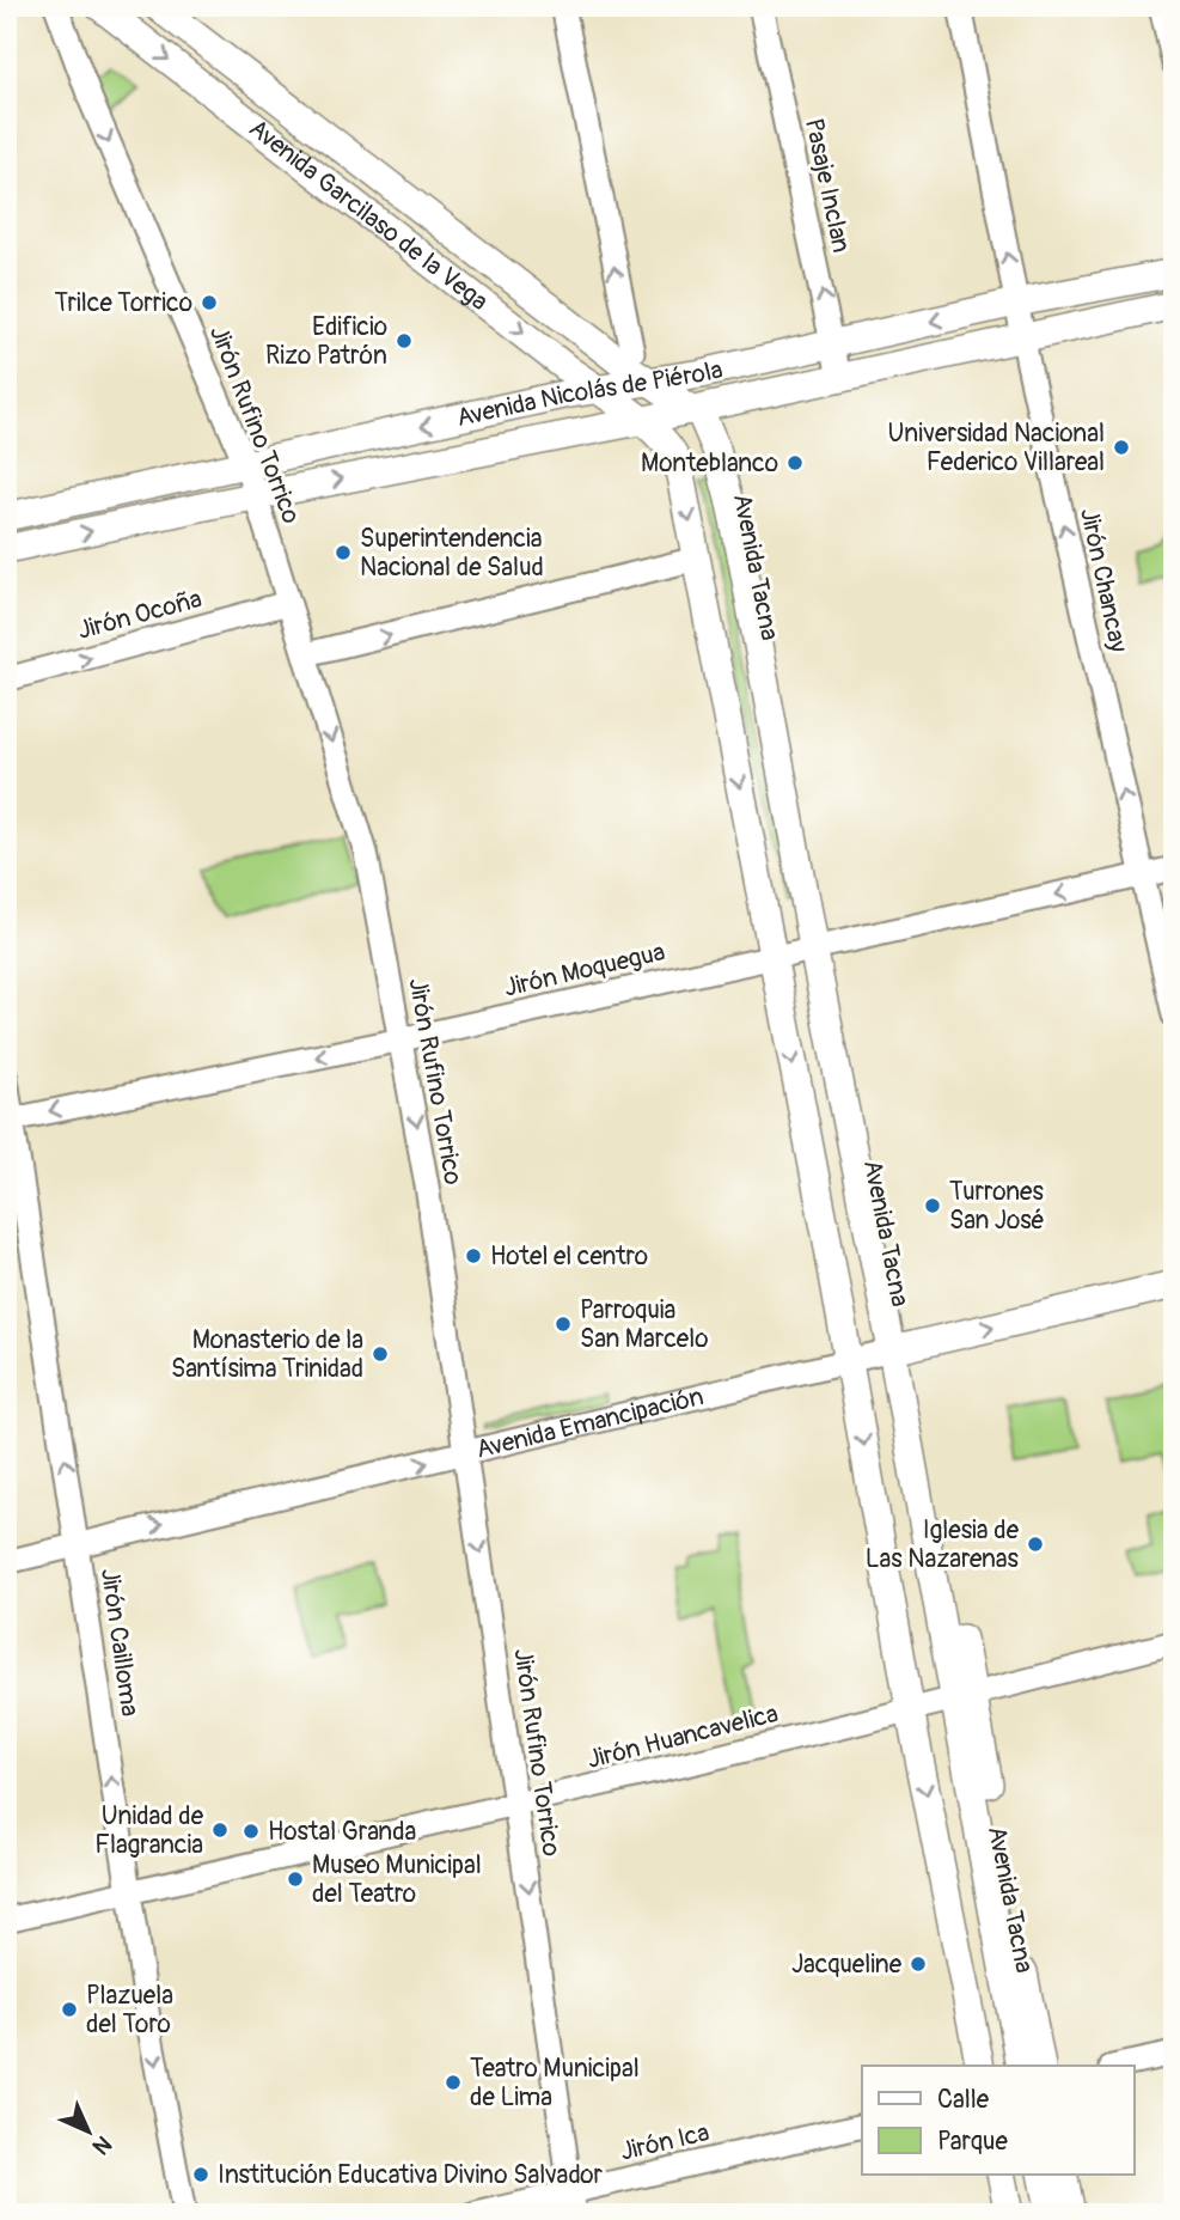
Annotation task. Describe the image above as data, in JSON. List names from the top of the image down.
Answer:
{
  "streets": {
    "main road": [
      "Avenida Garcilaso de la Vega",
      "Avenida Nicolás de Piérola",
      "Avenida Tacna",
      "Avenida Emancipación"
    ],
    "street": [
      "Pasaje Inclan",
      "Jirón Rufino Torrico",
      "Jirón Chancay",
      "Jirón Ocoña",
      "Jirón Moquegua",
      "Jirón Cailloma",
      "Jirón Huancavelica",
      "Jirón Ica"
    ]
  },
  "crossings": [
    ["Pasaje Inclan", "Avenida Nicolás de Piérola"],
    ["Avenida Garcilaso de la Vega", "Avenida Nicolás de Piérola"],
    ["Avenida Garcilaso de la Vega", "Avenida Tacna"],
    ["Avenida Nicolás de Piérola", "Jirón Rufino Torrico"],
    ["Avenida Nicolás de Piérola", "Avenida Tacna"],
    ["Avenida Nicolás de Piérola", "Jirón Chancay"],
    ["Jirón Rufino Torrico", "Jirón Ocoña"],
    ["Jirón Rufino Torrico", "Jirón Moquegua"],
    ["Jirón Rufino Torrico", "Avenida Emancipación"],
    ["Jirón Rufino Torrico", "Jirón Huancavelica"],
    ["Jirón Rufino Torrico", "Jirón Ica"],
    ["Avenida Tacna", "Jirón Moquegua"],
    ["Avenida Tacna", "Avenida Emancipación"],
    ["Avenida Tacna", "Jirón Huancavelica"],
    ["Jirón Chancay", "Jirón Moquegua"],
    ["Jirón Moquegua", "Jirón Cailloma"],
    ["Avenida Emancipación", "Jirón Cailloma"],
    ["Jirón Cailloma", "Jirón Huancavelica"]
  ],
  "one_way": [
    "Jirón Rufino Torrico",
    "Jirón Chancay",
    "Jirón Ocoña",
    "Jirón Moquegua",
    "Avenida Emancipación"
  ],
  "places": [
    "Trilce Torrico",
    "Edificio Rizo Patrón",
    "Universidad Nacional Federico Villareal",
    "Monteblanco",
    "Superintendencia Nacional de Salud",
    "Turrones San José",
    "Hotel el centro",
    "Parroquia San Marcelo",
    "Monasterio de la Santísima Trinidad",
    "Iglesia de Las Nazarenas",
    "Unidad de Flagrancia",
    "Hostal Granda",
    "Museo Municipal del Teatro",
    "Jacqueline",
    "Plazuela del Toro",
    "Teatro Municipal de Lima",
    "Institución Educativa Divino Salvador"
  ],
  "legend": ["Calle", "Parque"],
  "north": "bottom right"
}
